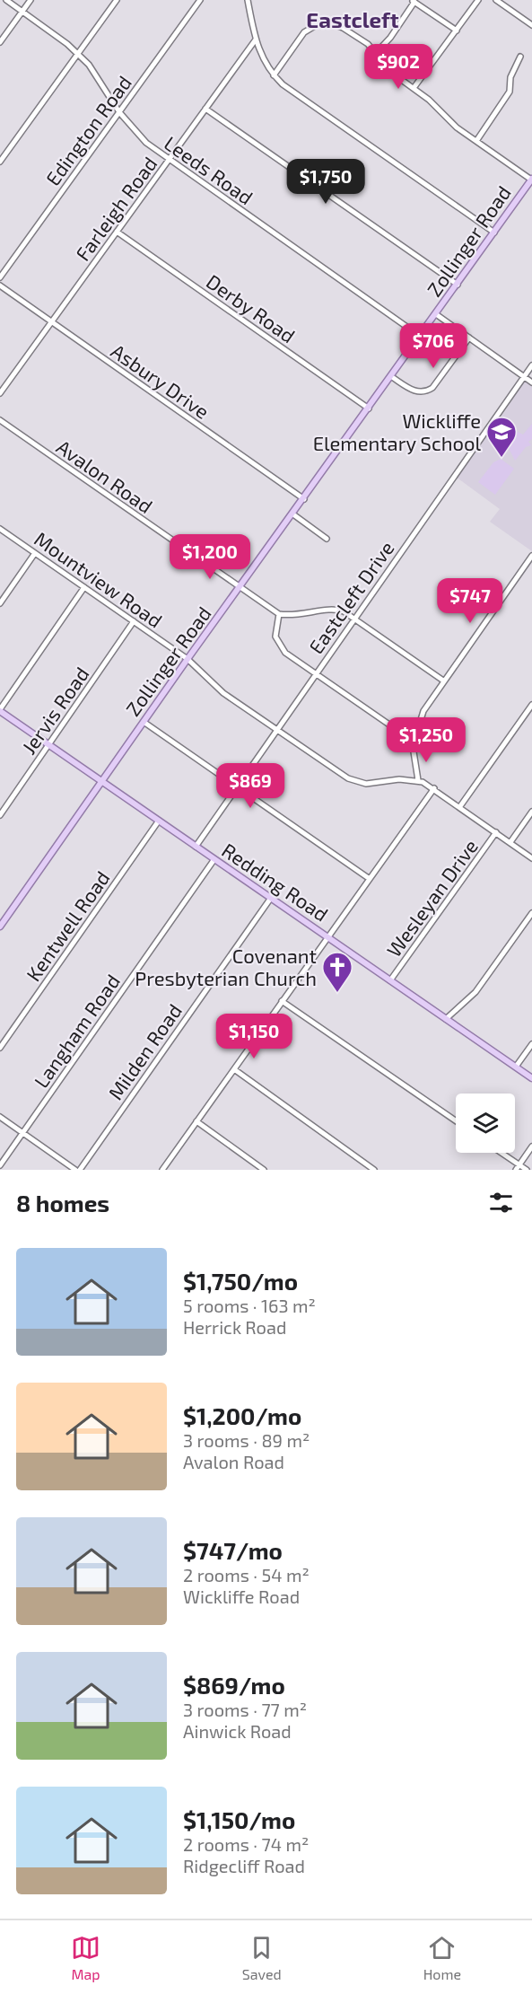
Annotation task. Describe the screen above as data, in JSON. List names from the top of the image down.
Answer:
{
  "streets": {
    "main road": ["Zollinger Road", "Redding Road"],
    "street": [
      "Edington Road",
      "Leeds Road",
      "Farleigh Road",
      "Derby Road",
      "Asbury Drive",
      "Avalon Road",
      "Mountview Road",
      "Eastcleft Drive",
      "Jervis Road",
      "Wesleyan Drive",
      "Kentwell Road",
      "Langham Road",
      "Milden Road"
    ]
  },
  "crossings": [
    ["Edington Road", "Leeds Road"],
    ["Leeds Road", "Farleigh Road"],
    ["Leeds Road", "Zollinger Road"],
    ["Farleigh Road", "Derby Road"],
    ["Farleigh Road", "Asbury Drive"],
    ["Zollinger Road", "Derby Road"],
    ["Zollinger Road", "Asbury Drive"],
    ["Zollinger Road", "Avalon Road"],
    ["Zollinger Road", "Mountview Road"],
    ["Zollinger Road", "Redding Road"],
    ["Mountview Road", "Eastcleft Drive"],
    ["Mountview Road", "Jervis Road"],
    ["Mountview Road", "Wesleyan Drive"],
    ["Eastcleft Drive", "Redding Road"],
    ["Jervis Road", "Redding Road"],
    ["Redding Road", "Wesleyan Drive"],
    ["Redding Road", "Kentwell Road"],
    ["Redding Road", "Langham Road"],
    ["Redding Road", "Milden Road"]
  ],
  "districts": ["Eastcleft"],
  "places": {
    "school or university": ["Wickliffe Elementary School"],
    "church": ["Covenant Presbyterian Church"]
  },
  "page": {
    "price": [
      "$902",
      "$1,750",
      "$706",
      "$1,200",
      "$747",
      "$1,250",
      "$869",
      "$1,150"
    ],
    "heading": "8 homes",
    "list": [
      {
        "name": "$1,750/mo",
        "note": "5 rooms · 163 m² · Herrick Road"
      },
      {
        "name": "$1,200/mo",
        "note": "3 rooms · 89 m² · Avalon Road"
      },
      {
        "name": "$747/mo",
        "note": "2 rooms · 54 m² · Wickliffe Road"
      },
      {
        "name": "$869/mo",
        "note": "3 rooms · 77 m² · Ainwick Road"
      },
      {
        "name": "$1,150/mo",
        "note": "2 rooms · 74 m² · Ridgecliff Road"
      }
    ],
    "tabs": ["Map", "Saved", "Home"]
  }
}
